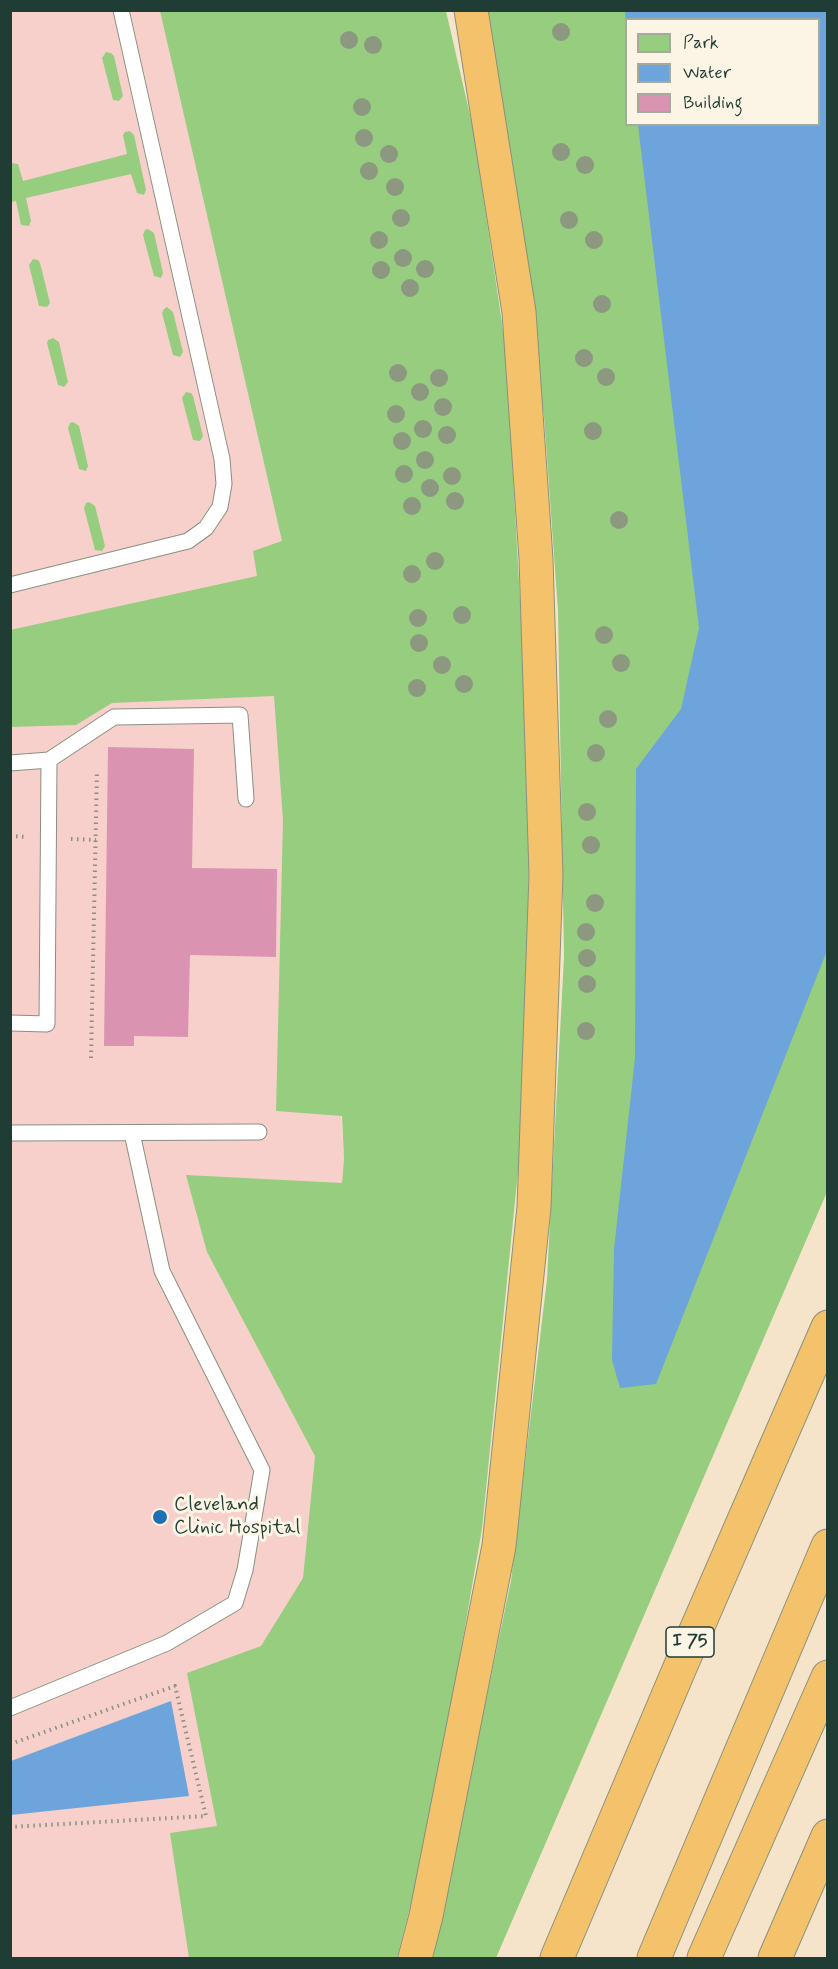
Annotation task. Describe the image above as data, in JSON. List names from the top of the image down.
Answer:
{
  "streets": {
    "highway": ["I 75"]
  },
  "places": ["Cleveland Clinic Hospital"],
  "legend": ["Park", "Water", "Building"]
}
